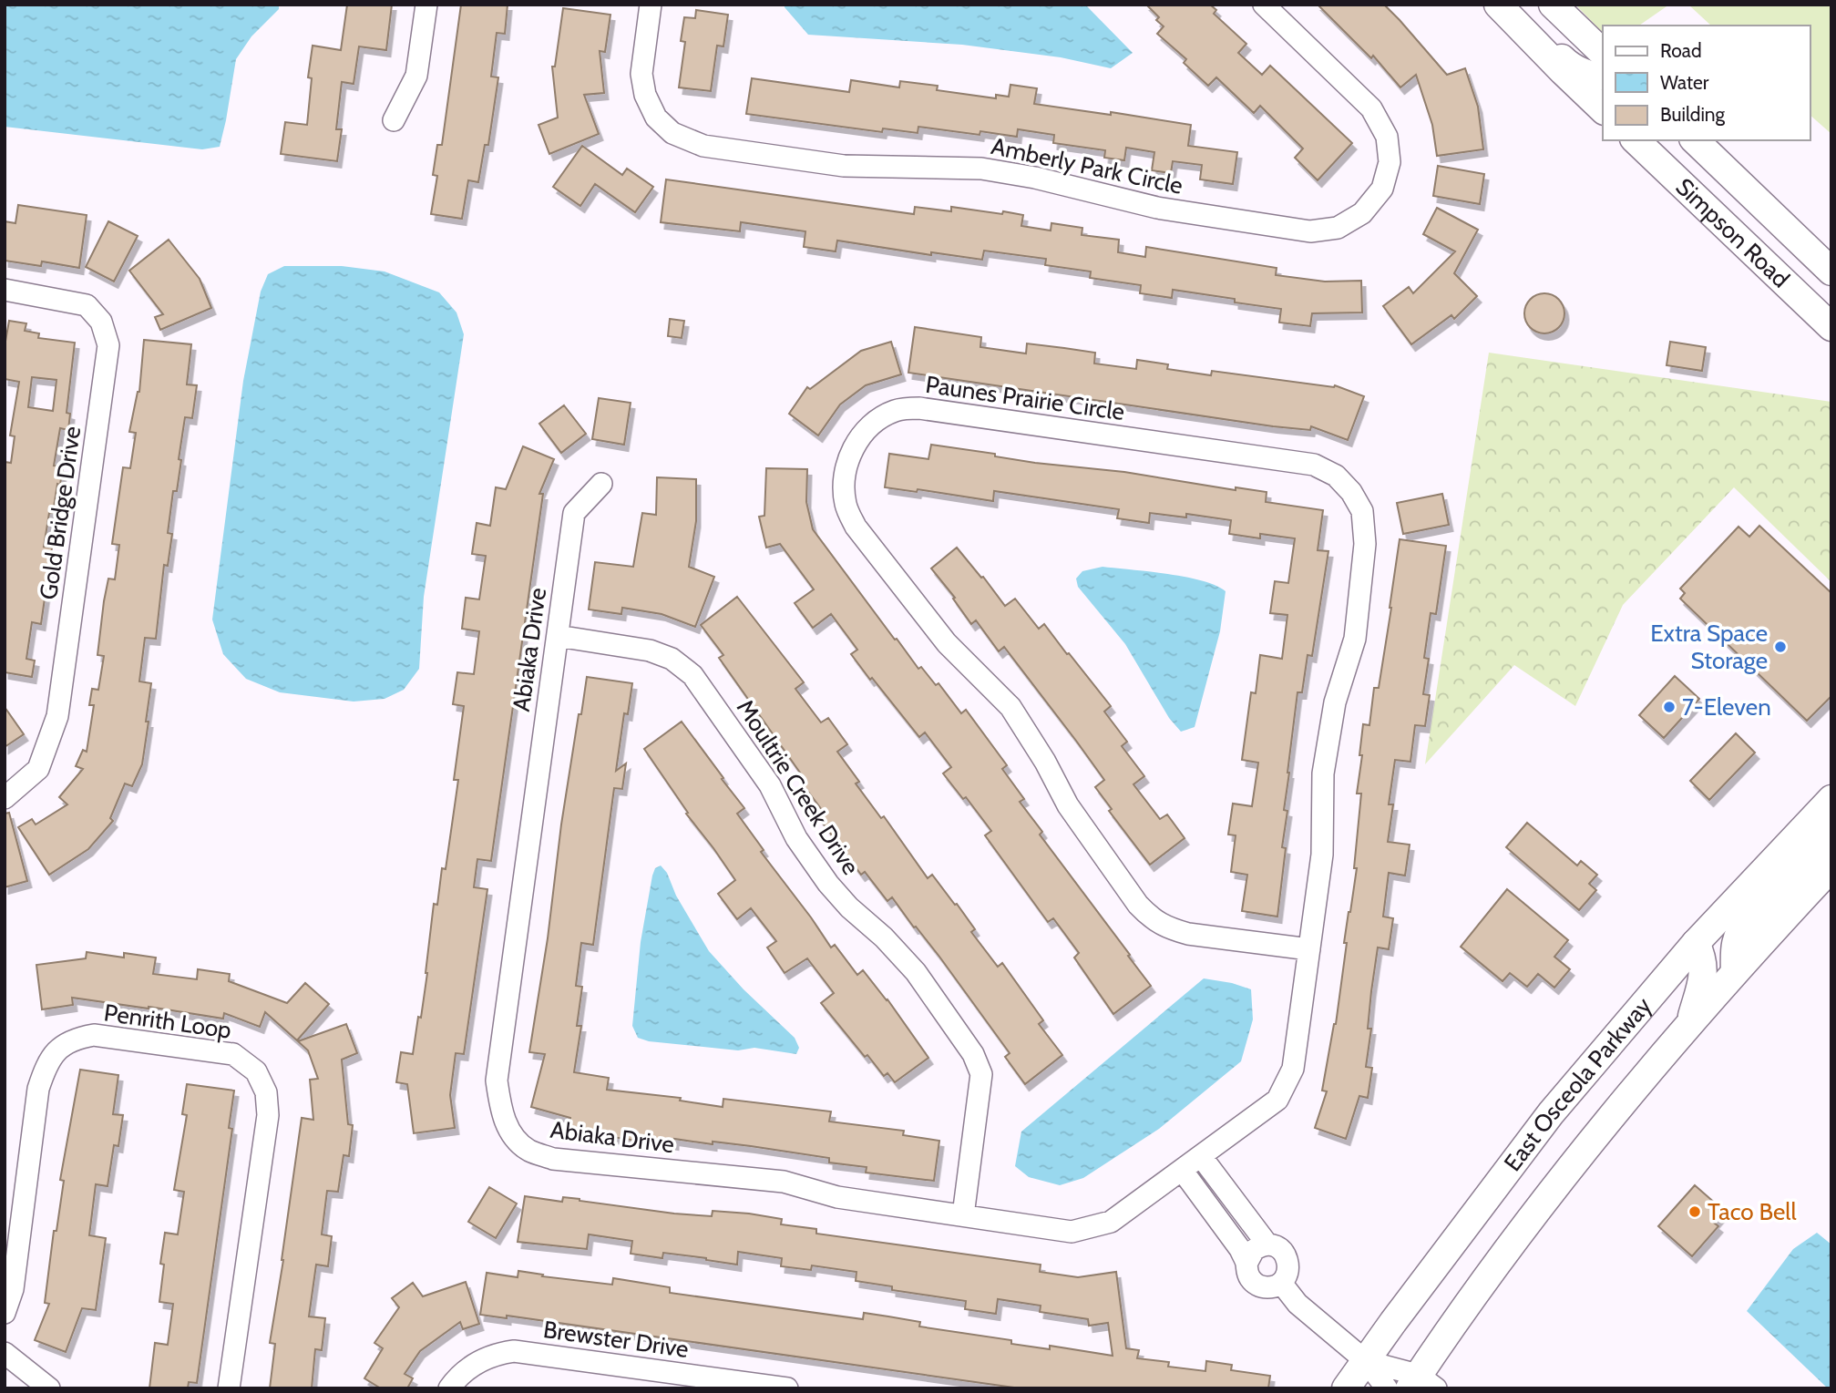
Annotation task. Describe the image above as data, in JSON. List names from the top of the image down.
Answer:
{
  "streets": {
    "main road": ["Simpson Road", "East Osceola Parkway"],
    "street": [
      "Amberly Park Circle",
      "Paunes Prairie Circle",
      "Gold Bridge Drive",
      "Abiaka Drive",
      "Moultrie Creek Drive",
      "Penrith Loop",
      "Brewster Drive"
    ]
  },
  "crossings": [
    ["Paunes Prairie Circle", "Abiaka Drive"],
    ["Abiaka Drive", "Moultrie Creek Drive"]
  ],
  "places": ["Extra Space Storage", "7-Eleven", "Taco Bell"],
  "legend": ["Road", "Water", "Building"]
}
